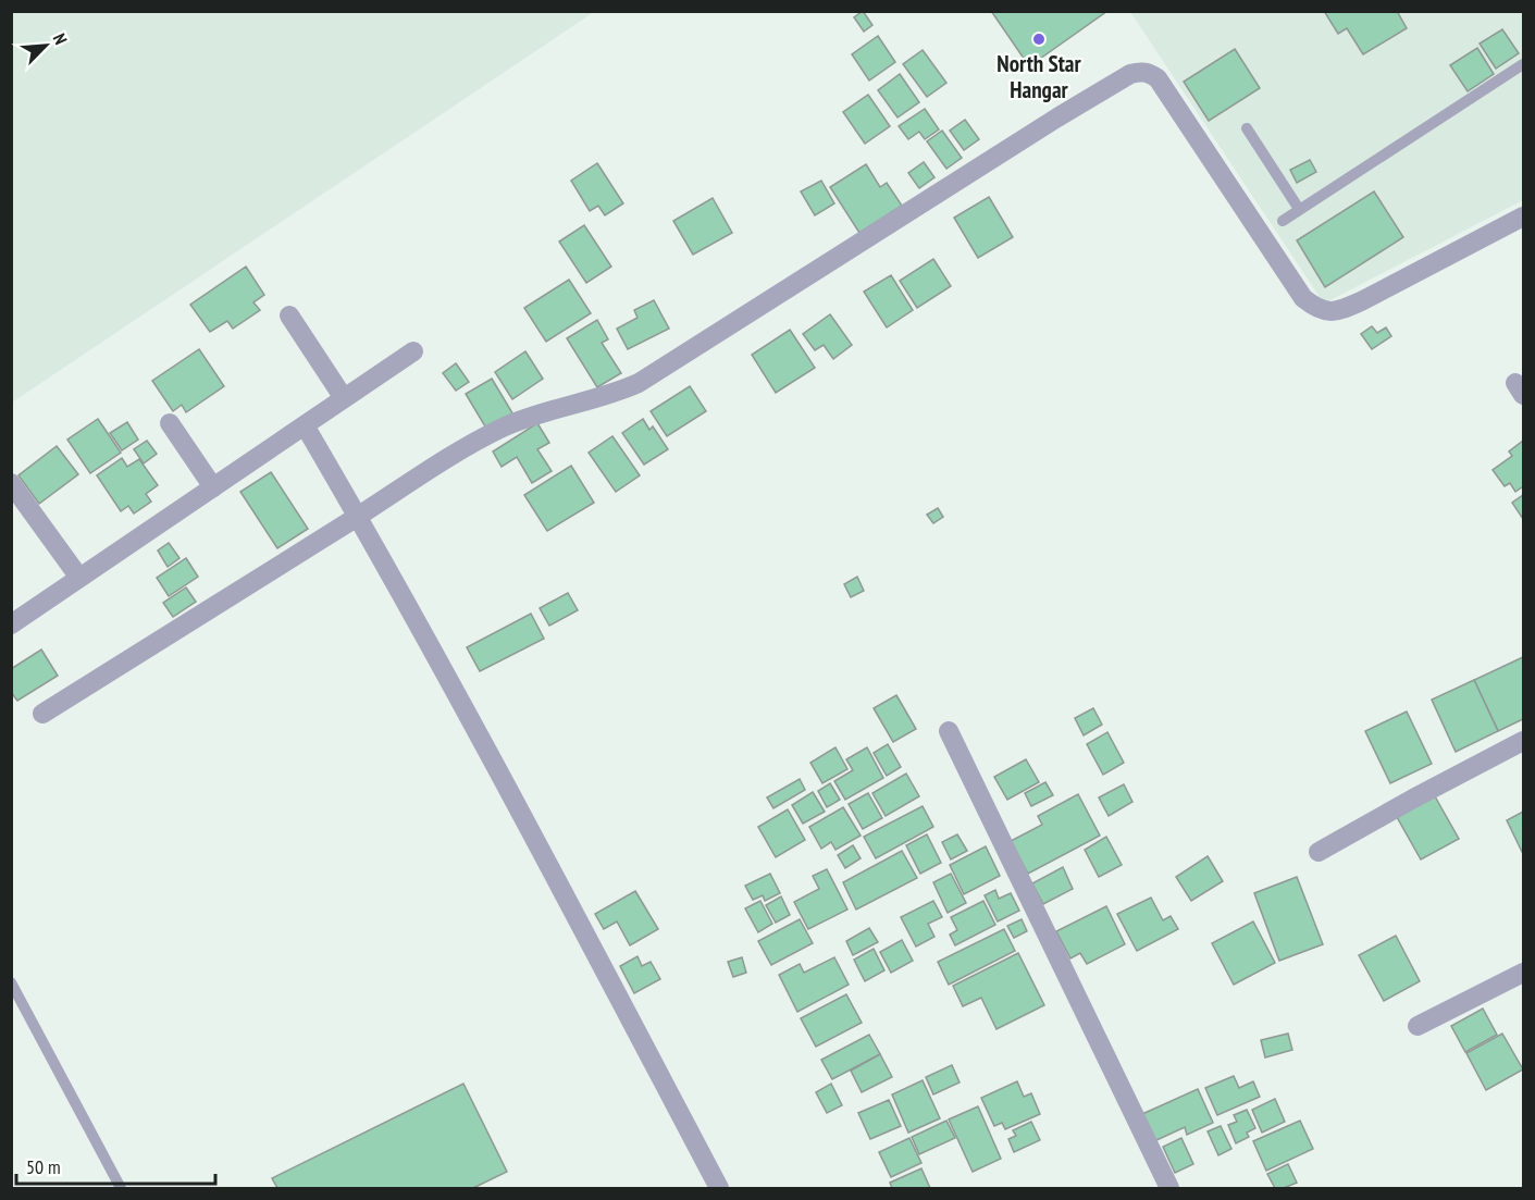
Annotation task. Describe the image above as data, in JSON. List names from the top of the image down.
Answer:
{
  "places": ["North Star Hangar"],
  "scale_bar": "50 m",
  "north": "top right"
}
